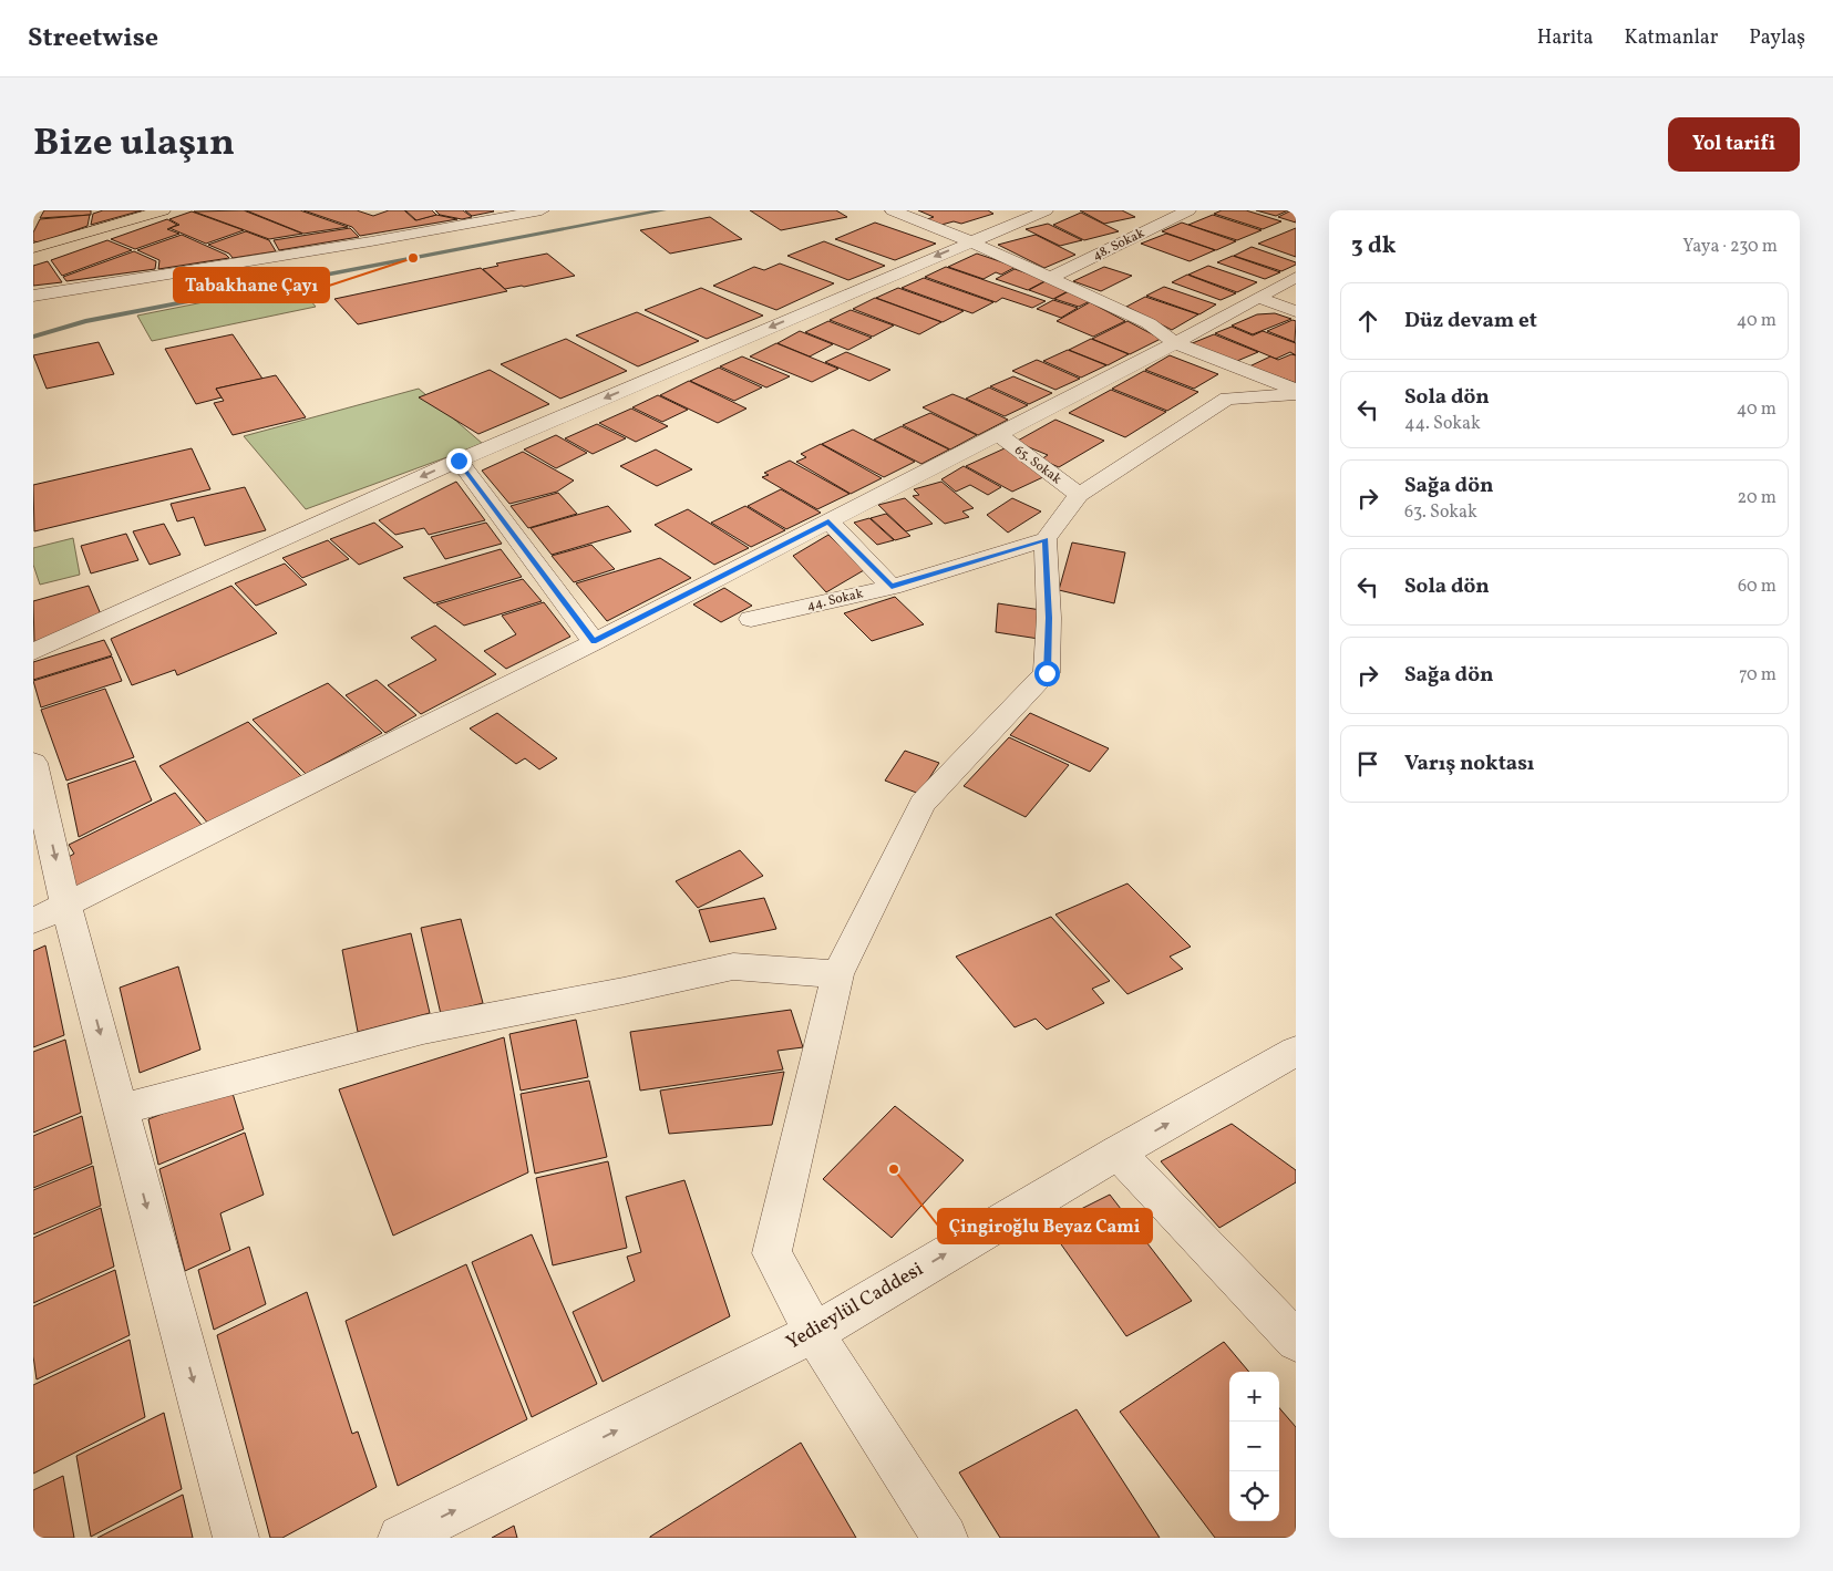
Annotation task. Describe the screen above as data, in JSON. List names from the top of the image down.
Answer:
{
  "streets": {
    "street": [
      "48. Sokak",
      "65. Sokak",
      "44. Sokak",
      "Yedieylül Caddesi"
    ]
  },
  "one_way": ["Yedieylül Caddesi"],
  "places": ["Tabakhane Çayı", "Çingiroğlu Beyaz Cami"],
  "page": {
    "header": "Streetwise",
    "nav": ["Harita", "Katmanlar", "Paylaş"],
    "title": "Bize ulaşın",
    "buttons": "Yol tarifi",
    "heading": ["3 dk", "Yaya · 230 m"],
    "list": [
      ["Düz devam et", "40 m"],
      ["Sola dön", "44. Sokak", "40 m"],
      ["Sağa dön", "63. Sokak", "20 m"],
      ["Sola dön", "60 m"],
      ["Sağa dön", "70 m"],
      "Varış noktası"
    ],
    "map_buttons": ["+", "−"]
  }
}
